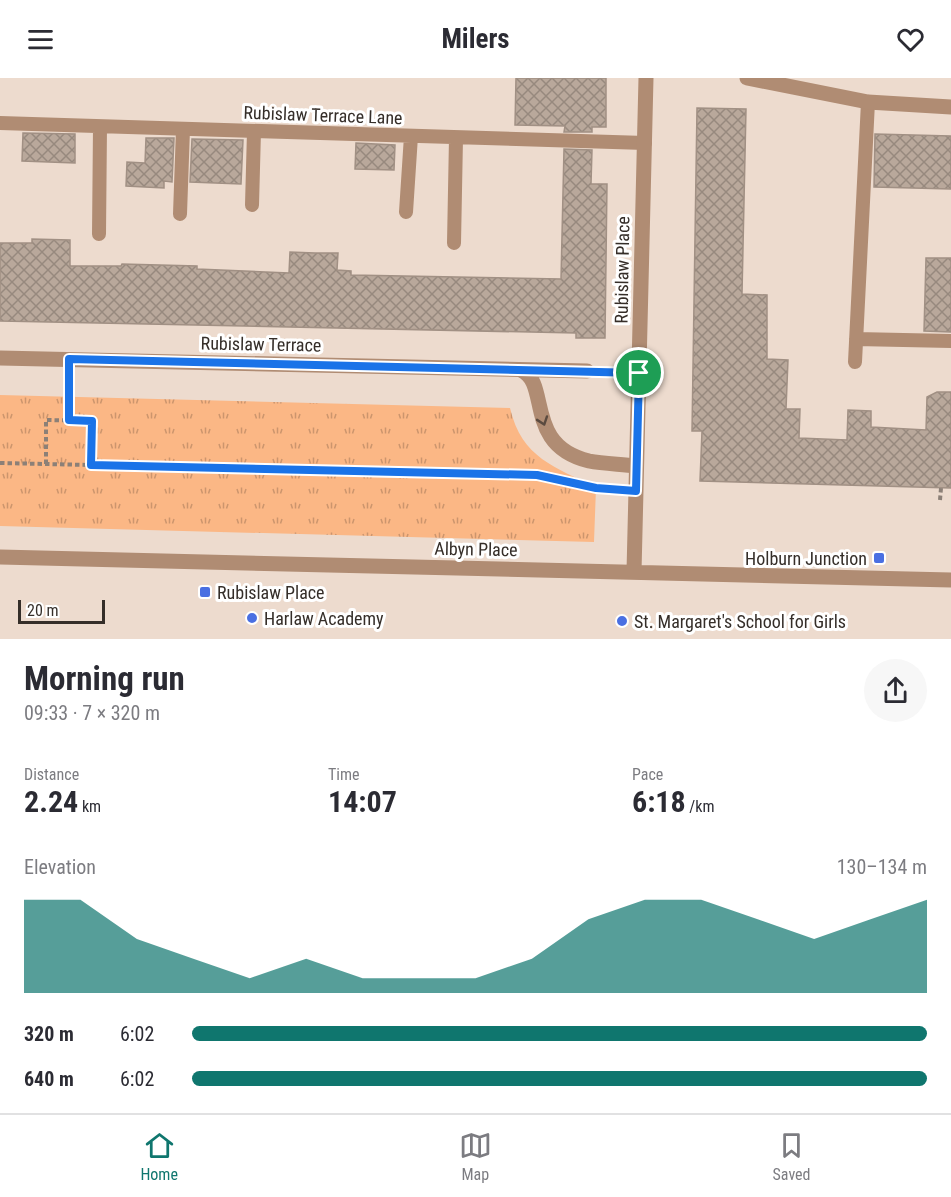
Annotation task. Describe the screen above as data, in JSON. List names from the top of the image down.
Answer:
{
  "streets": {
    "street": ["Rubislaw Place", "Rubislaw Terrace", "Albyn Place"],
    "lane": ["Rubislaw Terrace Lane"]
  },
  "crossings": [
    ["Rubislaw Terrace Lane", "Rubislaw Place"],
    ["Rubislaw Place", "Albyn Place"]
  ],
  "places": {
    "transit": ["Holburn Junction", "Rubislaw Place"],
    "other": ["Harlaw Academy", "St. Margaret's School for Girls"]
  },
  "scale_bar": "20 m",
  "page": {
    "header": "Milers",
    "scale": "20 m",
    "heading": ["Morning run", "09:33 · 7 × 320 m"],
    "stats": [
      ["Distance", "2.24 km"],
      ["Time", "14:07"],
      ["Pace", "6:18 /km"]
    ],
    "chart": ["Elevation", "130–134 m"],
    "list": [
      {
        "name": "320 m",
        "note": "6:02"
      },
      {
        "name": "640 m",
        "note": "6:02"
      }
    ],
    "tabs": ["Home", "Map", "Saved"]
  }
}
